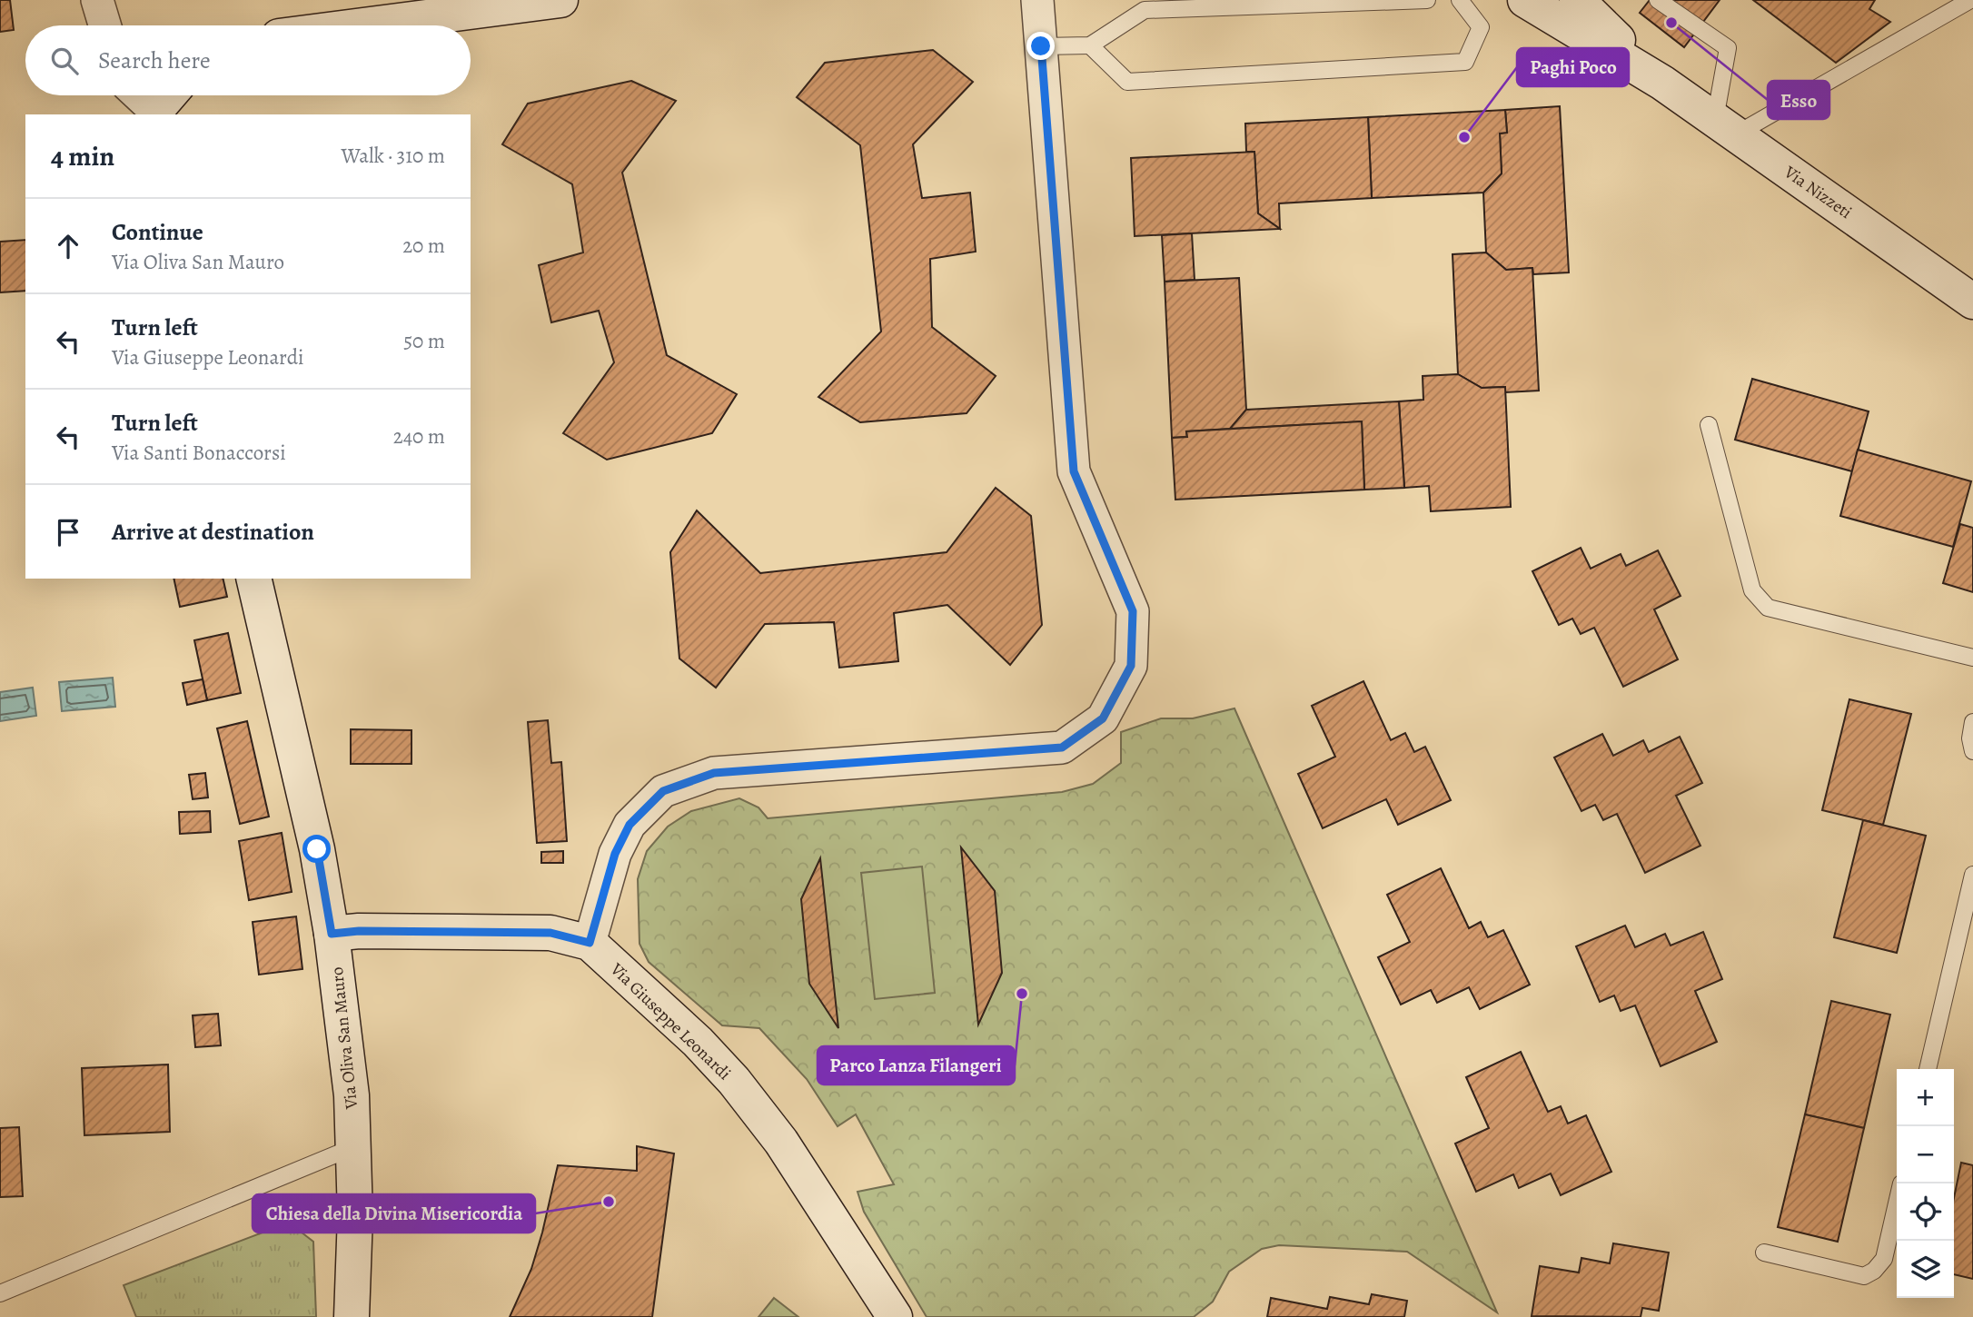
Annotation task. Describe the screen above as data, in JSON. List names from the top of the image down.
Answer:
{
  "streets": {
    "street": ["Via Nizzeti", "Via Giuseppe Leonardi", "Via Oliva San Mauro"]
  },
  "crossings": [
    ["Via Giuseppe Leonardi", "Via Oliva San Mauro"]
  ],
  "places": [
    "Esso",
    "Paghi Poco",
    "Parco Lanza Filangeri",
    "Chiesa della Divina Misericordia"
  ],
  "page": {
    "search": "Search here",
    "heading": ["4 min", "Walk · 310 m"],
    "list": [
      ["Continue", "Via Oliva San Mauro", "20 m"],
      ["Turn left", "Via Giuseppe Leonardi", "50 m"],
      ["Turn left", "Via Santi Bonaccorsi", "240 m"],
      "Arrive at destination"
    ],
    "map_buttons": ["+", "−"]
  }
}
